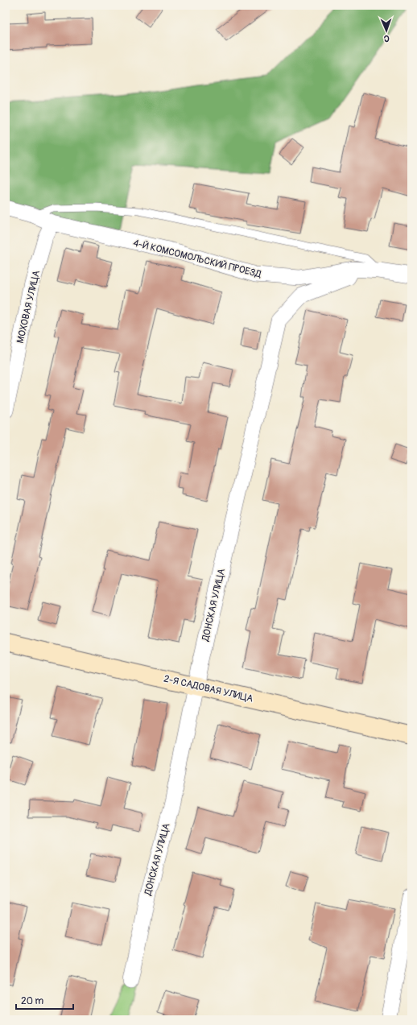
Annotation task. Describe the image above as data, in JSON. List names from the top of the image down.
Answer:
{
  "streets": {
    "street": [
      "4-Й КОМСОМОЛЬСКИЙ ПРОЕЗД",
      "МОХОВАЯ УЛИЦА",
      "ДОНСКАЯ УЛИЦА",
      "2-Я САДОВАЯ УЛИЦА"
    ]
  },
  "crossings": [
    ["4-Й КОМСОМОЛЬСКИЙ ПРОЕЗД", "МОХОВАЯ УЛИЦА"],
    ["4-Й КОМСОМОЛЬСКИЙ ПРОЕЗД", "ДОНСКАЯ УЛИЦА"],
    ["ДОНСКАЯ УЛИЦА", "2-Я САДОВАЯ УЛИЦА"]
  ],
  "scale_bar": "20 m",
  "north": "bottom"
}
